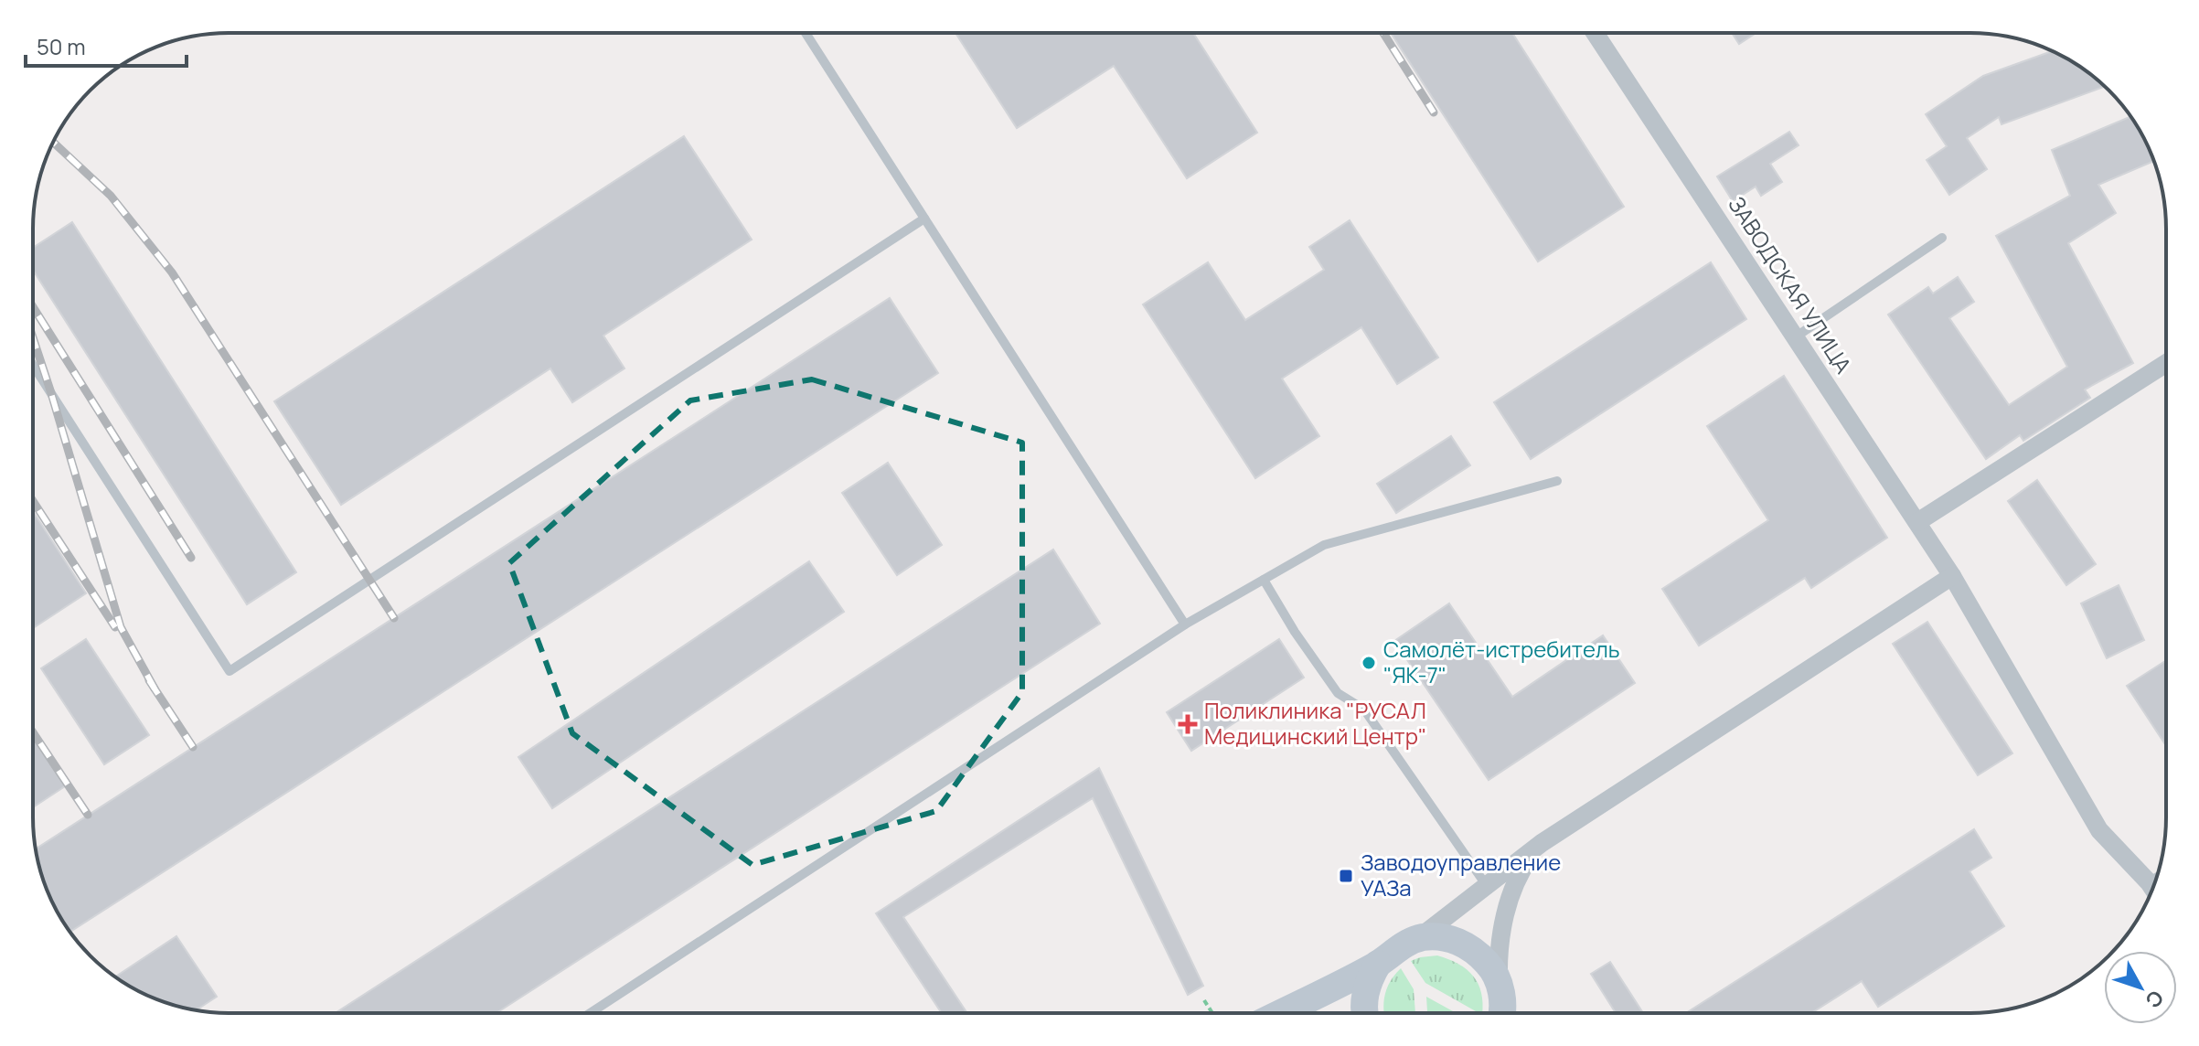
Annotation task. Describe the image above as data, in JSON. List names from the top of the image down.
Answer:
{
  "streets": {
    "street": ["ЗАВОДСКАЯ УЛИЦА"]
  },
  "places": {
    "other": ["Самолёт-истребитель \"ЯК-7\""],
    "health": ["Поликлиника \"РУСАЛ Медицинский Центр\""],
    "transit": ["Заводоуправление УАЗа"]
  },
  "scale_bar": "50 m",
  "north": "bottom right"
}
